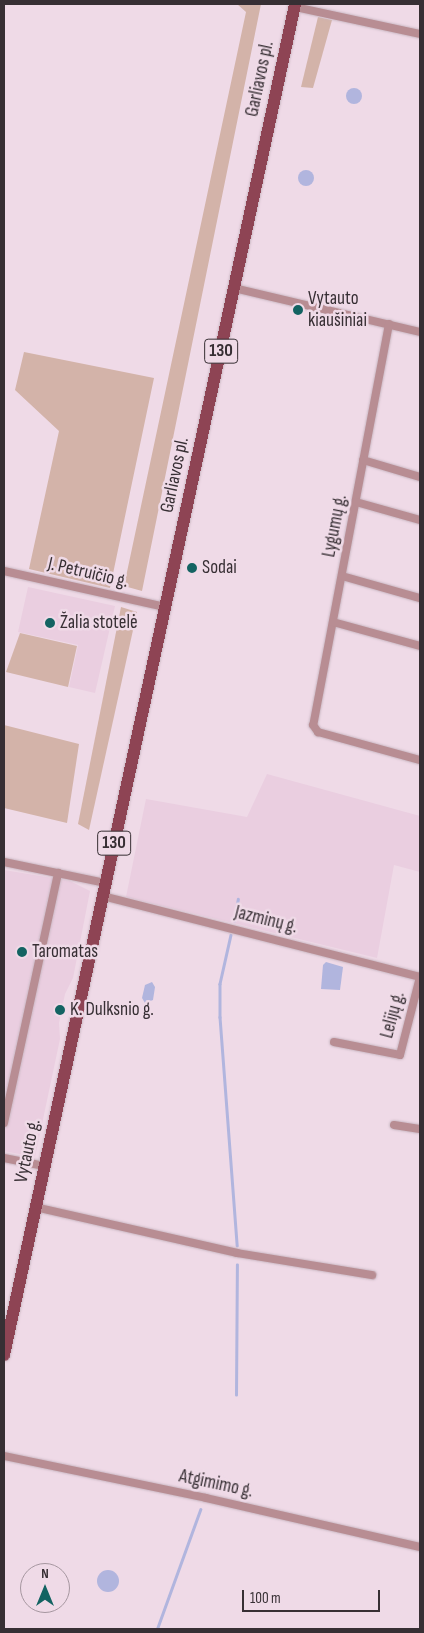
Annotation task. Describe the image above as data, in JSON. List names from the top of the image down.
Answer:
{
  "streets": {
    "main road": ["Garliavos pl.", "130", "Vytauto g."],
    "street": [
      "Lygumų g.",
      "J. Petruičio g.",
      "Jazminų g.",
      "Lelijų g.",
      "Atgimimo g."
    ]
  },
  "crossings": [
    ["Garliavos pl.", "J. Petruičio g."],
    ["Garliavos pl.", "Jazminų g."],
    ["Garliavos pl.", "Vytauto g."],
    ["Jazminų g.", "Lelijų g."]
  ],
  "places": [
    "Vytauto kiaušiniai",
    "Sodai",
    "Žalia stotelė",
    "Taromatas",
    "K. Dulksnio g."
  ],
  "scale_bar": "100 m",
  "north": "top"
}
